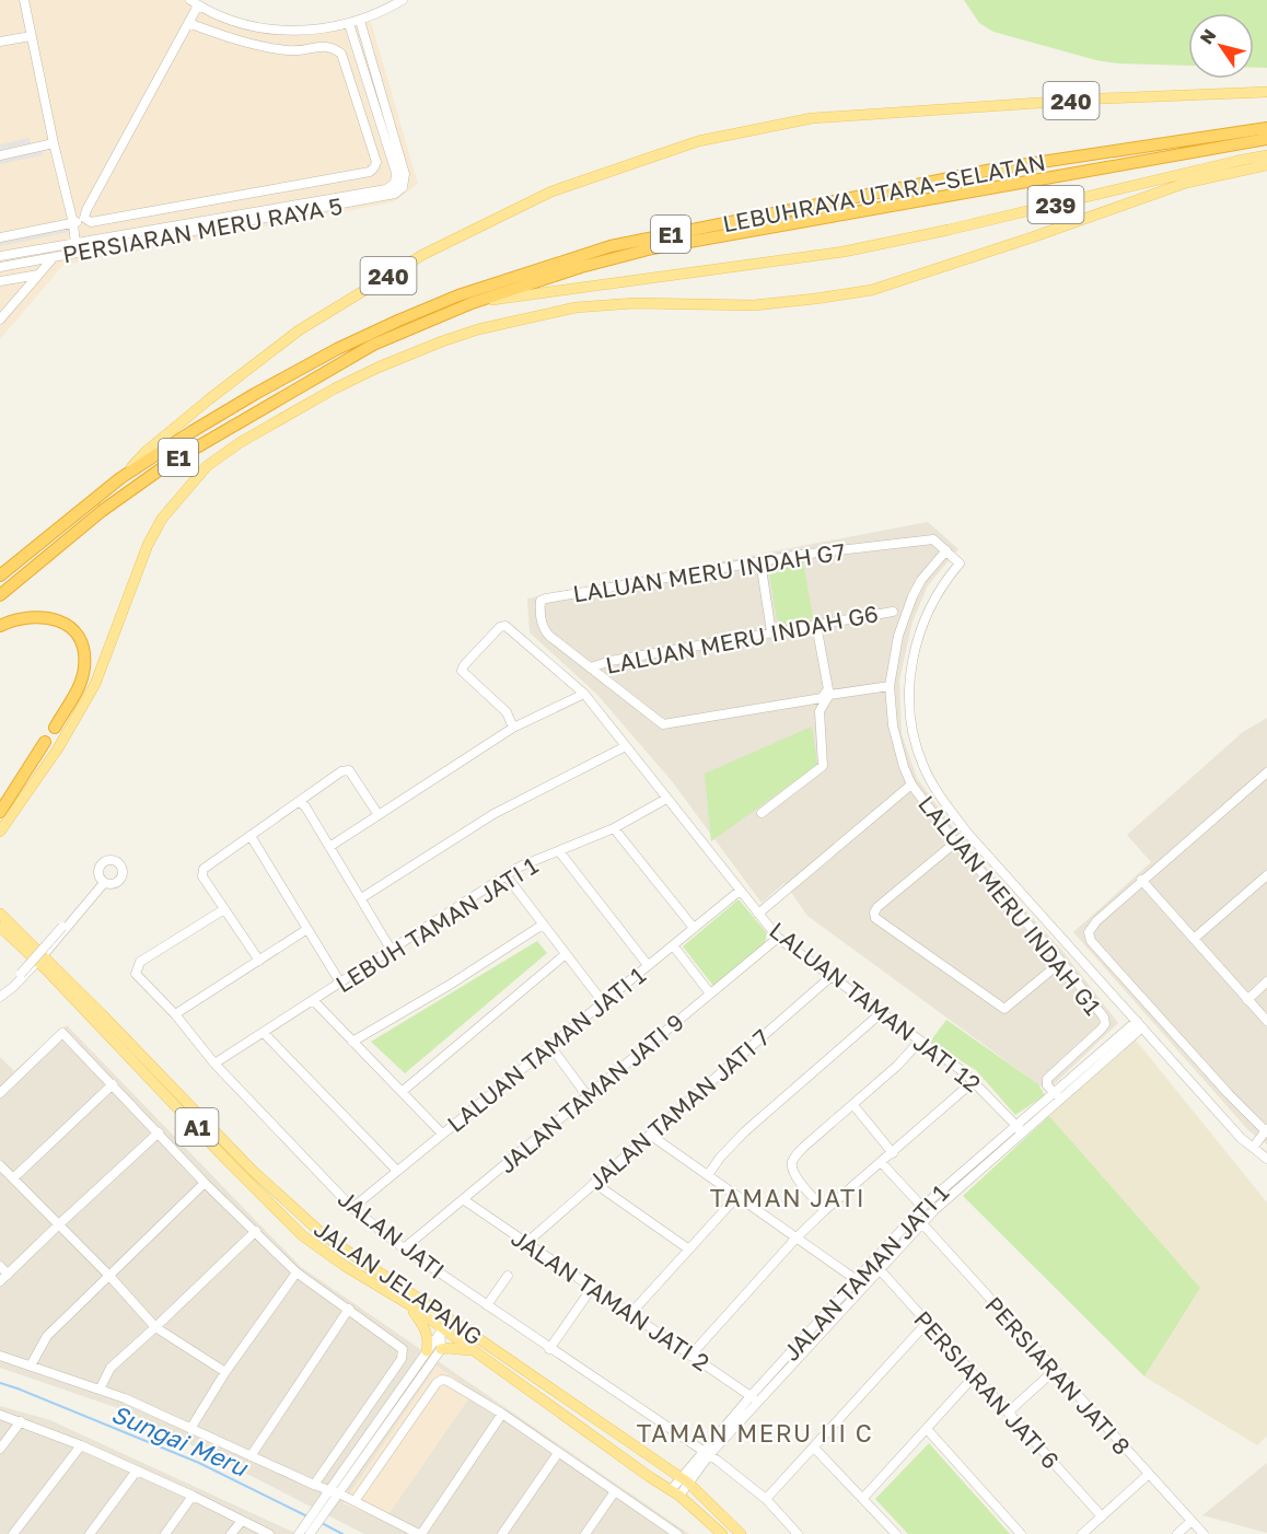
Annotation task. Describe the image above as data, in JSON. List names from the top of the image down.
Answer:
{
  "streets": {
    "highway": ["LEBUHRAYA UTARA–SELATAN", "E1"],
    "main road": [
      "240",
      "239",
      "A1",
      "JALAN JELAPANG"
    ],
    "street": [
      "PERSIARAN MERU RAYA 5",
      "LALUAN MERU INDAH G7",
      "LALUAN MERU INDAH G6",
      "LALUAN MERU INDAH G1",
      "LEBUH TAMAN JATI 1",
      "LALUAN TAMAN JATI 12",
      "LALUAN TAMAN JATI 1",
      "JALAN TAMAN JATI 9",
      "JALAN TAMAN JATI 7",
      "JALAN JATI",
      "JALAN TAMAN JATI 1",
      "JALAN TAMAN JATI 2",
      "PERSIARAN JATI 8",
      "PERSIARAN JATI 6"
    ]
  },
  "crossings": [
    ["240", "LEBUHRAYA UTARA–SELATAN"],
    ["LEBUHRAYA UTARA–SELATAN", "239"],
    ["LALUAN MERU INDAH G7", "LALUAN MERU INDAH G6"],
    ["LALUAN MERU INDAH G7", "LALUAN MERU INDAH G1"],
    ["LALUAN MERU INDAH G1", "JALAN TAMAN JATI 1"],
    ["LEBUH TAMAN JATI 1", "LALUAN TAMAN JATI 12"],
    ["LEBUH TAMAN JATI 1", "JALAN JATI"],
    ["LALUAN TAMAN JATI 12", "LALUAN TAMAN JATI 1"],
    ["LALUAN TAMAN JATI 12", "JALAN TAMAN JATI 9"],
    ["LALUAN TAMAN JATI 12", "JALAN TAMAN JATI 7"],
    ["LALUAN TAMAN JATI 12", "JALAN TAMAN JATI 1"],
    ["LALUAN TAMAN JATI 1", "JALAN JATI"],
    ["JALAN TAMAN JATI 9", "JALAN JATI"],
    ["JALAN TAMAN JATI 9", "JALAN TAMAN JATI 2"],
    ["JALAN TAMAN JATI 7", "JALAN TAMAN JATI 2"],
    ["JALAN JATI", "JALAN TAMAN JATI 1"],
    ["JALAN TAMAN JATI 1", "JALAN JELAPANG"],
    ["JALAN TAMAN JATI 1", "JALAN TAMAN JATI 2"],
    ["JALAN TAMAN JATI 1", "PERSIARAN JATI 8"],
    ["JALAN TAMAN JATI 1", "PERSIARAN JATI 6"]
  ],
  "districts": ["TAMAN JATI", "TAMAN MERU III C"],
  "water": ["Sungai Meru"],
  "north": "top left"
}
